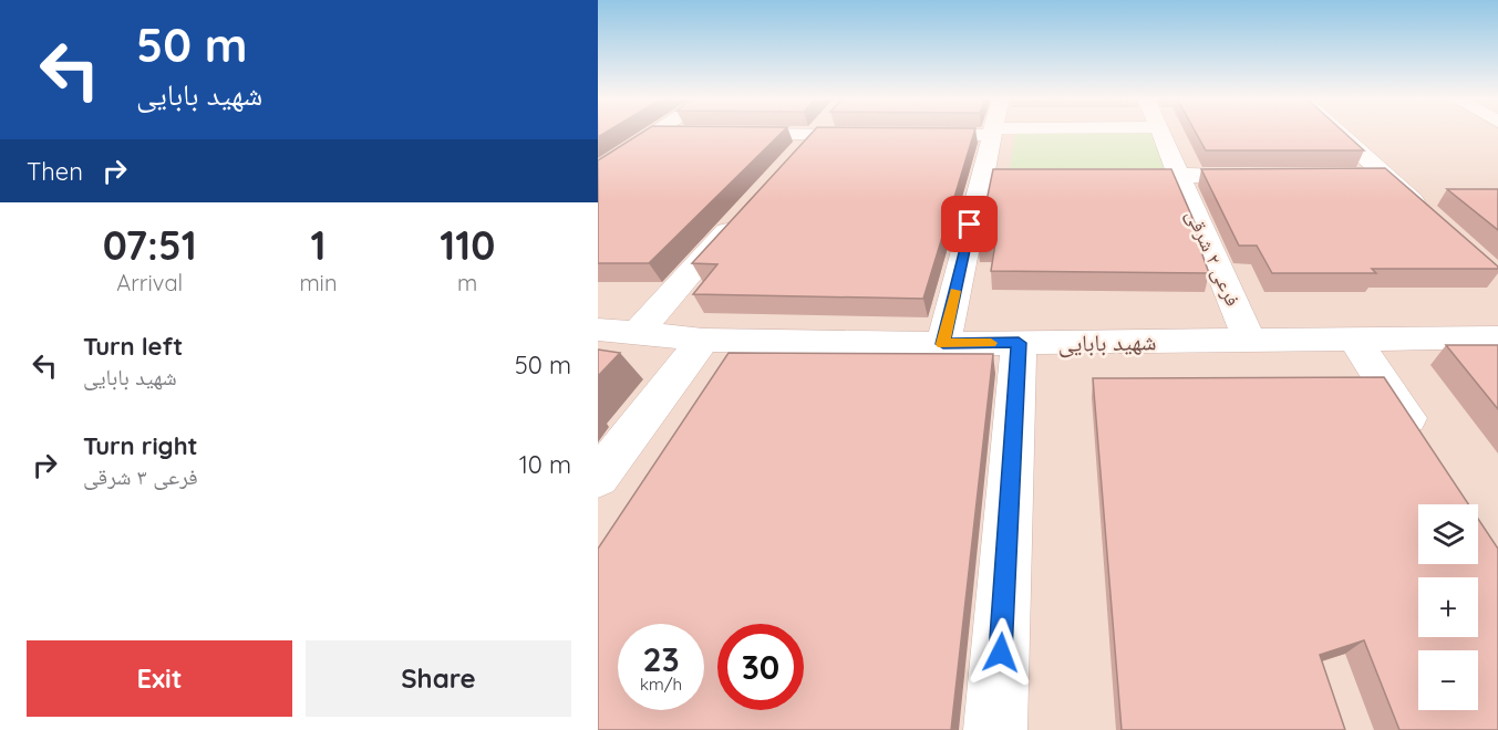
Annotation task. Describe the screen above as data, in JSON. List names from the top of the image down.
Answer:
{
  "streets": {
    "street": ["فرعی ۲ شرقی", "شهید بابایی"]
  },
  "crossings": [
    ["فرعی ۲ شرقی", "شهید بابایی"]
  ],
  "page": {
    "turn": ["50 m", "شهید بابایی"],
    "then": "Then",
    "eta": [
      "07:51",
      "Arrival",
      "1",
      "min",
      "110",
      "m"
    ],
    "list": [
      {
        "name": "Turn left",
        "note": "شهید بابایی",
        "value": "50 m"
      },
      {
        "name": "Turn right",
        "note": "فرعی ۳ شرقی",
        "value": "10 m"
      }
    ],
    "map_buttons": ["+", "−"],
    "speed": "23 km/h",
    "limit": "30",
    "buttons": ["Exit", "Share"]
  }
}
